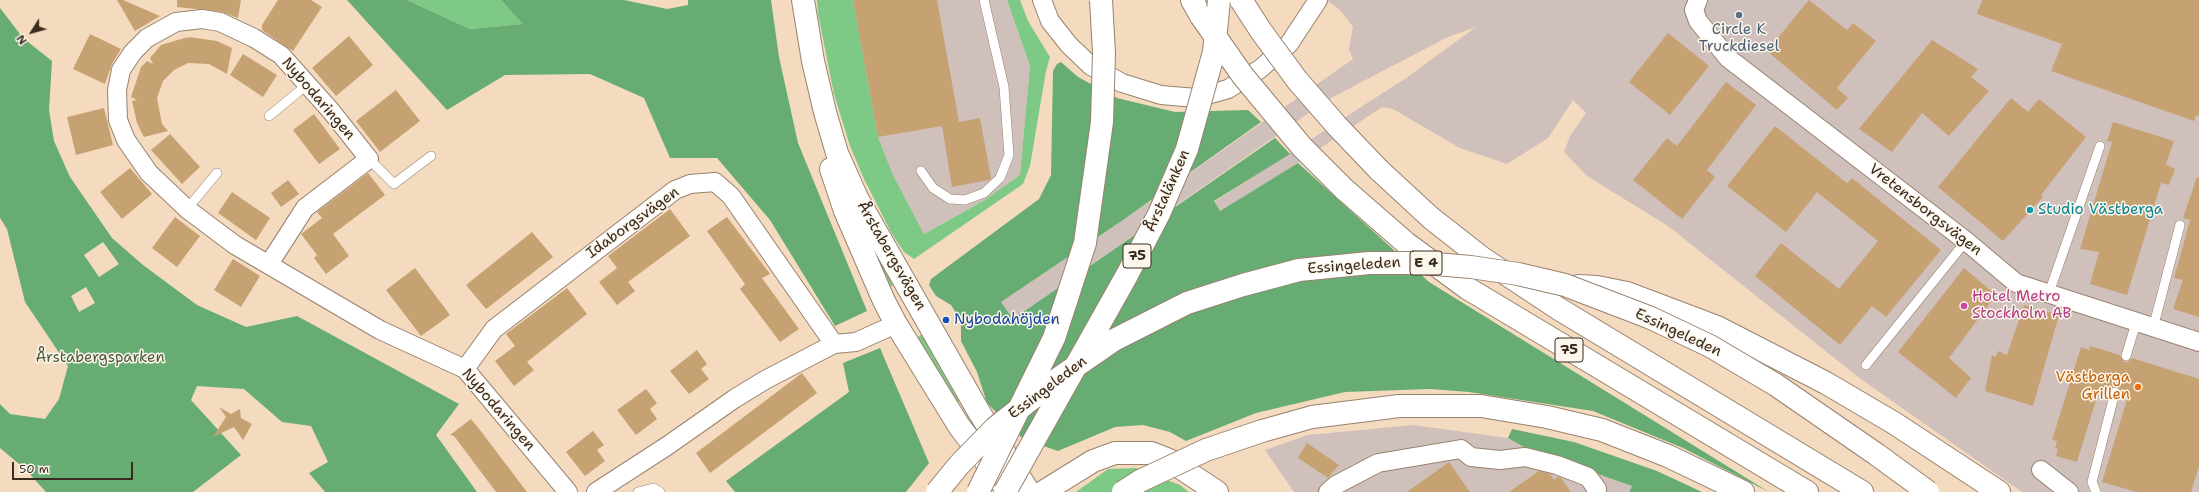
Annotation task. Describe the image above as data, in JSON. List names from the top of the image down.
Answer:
{
  "streets": {
    "main road": [
      "Årstalänken",
      "Årstabergsvägen",
      "75",
      "E 4",
      "Essingeleden"
    ],
    "street": ["Nybodaringen", "Vretensborgsvägen", "Idaborgsvägen"]
  },
  "crossings": [
    ["Nybodaringen", "Idaborgsvägen"]
  ],
  "parks": ["Årstabergsparken"],
  "places": [
    "Circle K Truckdiesel",
    "Studio Västberga",
    "Hotel Metro Stockholm AB",
    "Nybodahöjden",
    "Västberga Grillen"
  ],
  "scale_bar": "50 m",
  "north": "bottom left"
}
